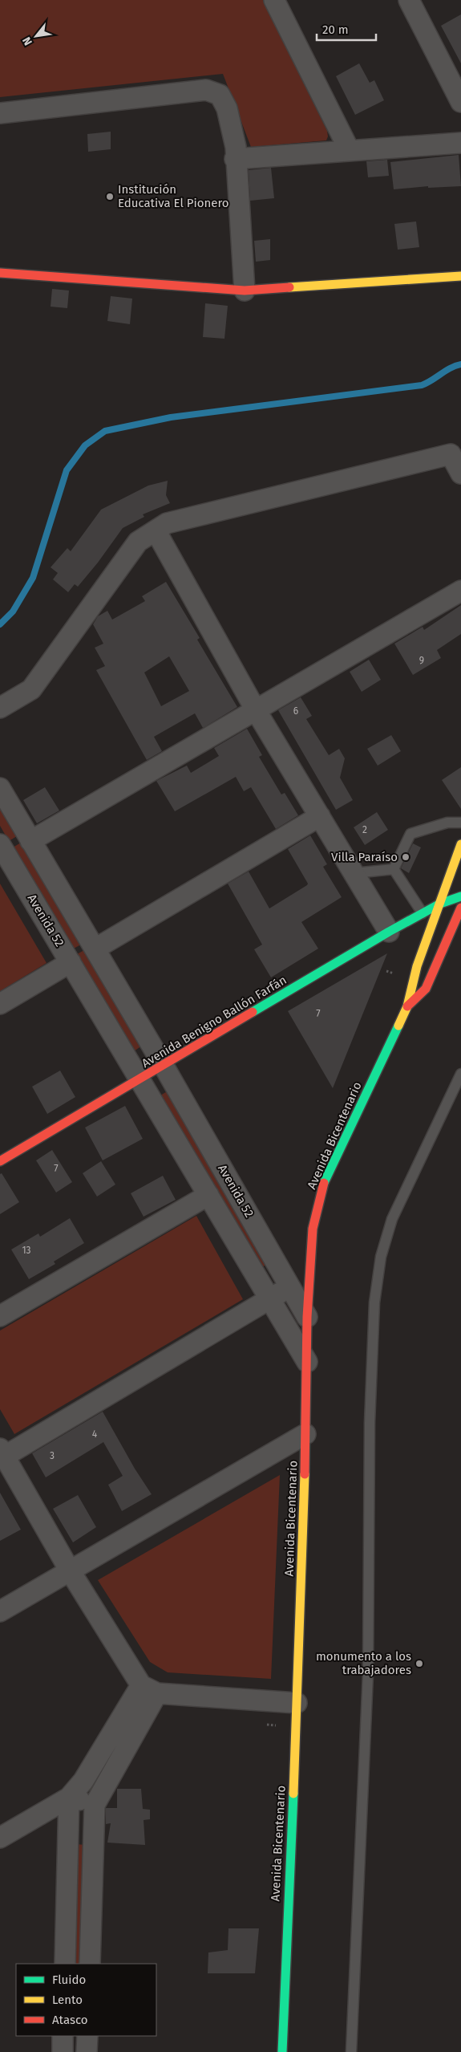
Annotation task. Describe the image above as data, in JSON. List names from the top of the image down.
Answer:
{
  "streets": {
    "main road": ["Avenida Benigno Ballón Farfán", "Avenida Bicentenario"],
    "street": ["Avenida 52"]
  },
  "crossings": [
    ["Avenida 52", "Avenida Benigno Ballón Farfán"],
    ["Avenida 52", "Avenida Bicentenario"],
    ["Avenida Benigno Ballón Farfán", "Avenida Bicentenario"]
  ],
  "places": ["Institución Educativa El Pionero", "Villa Paraíso", "monumento a los trabajadores"],
  "house_numbers": [
    "9",
    "6",
    "2",
    "7",
    "7",
    "13",
    "4",
    "3"
  ],
  "legend": ["Fluido", "Lento", "Atasco"],
  "scale_bar": "20 m",
  "north": "bottom left"
}
